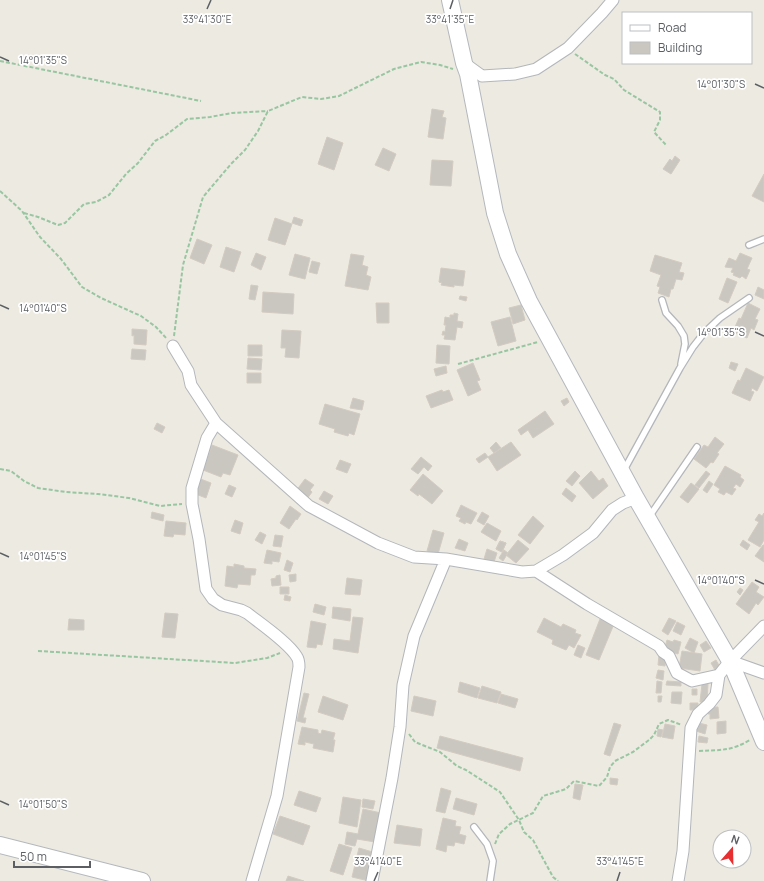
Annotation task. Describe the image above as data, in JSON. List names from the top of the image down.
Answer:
{
  "legend": ["Road", "Building"],
  "scale_bar": "50 m",
  "north": "top",
  "coordinates": [
    "33°41'30\"E",
    "33°41'35\"E",
    "14°01'35\"S",
    "14°01'30\"S",
    "14°01'40\"S",
    "14°01'45\"S",
    "14°01'50\"S",
    "33°41'40\"E",
    "33°41'45\"E"
  ]
}
